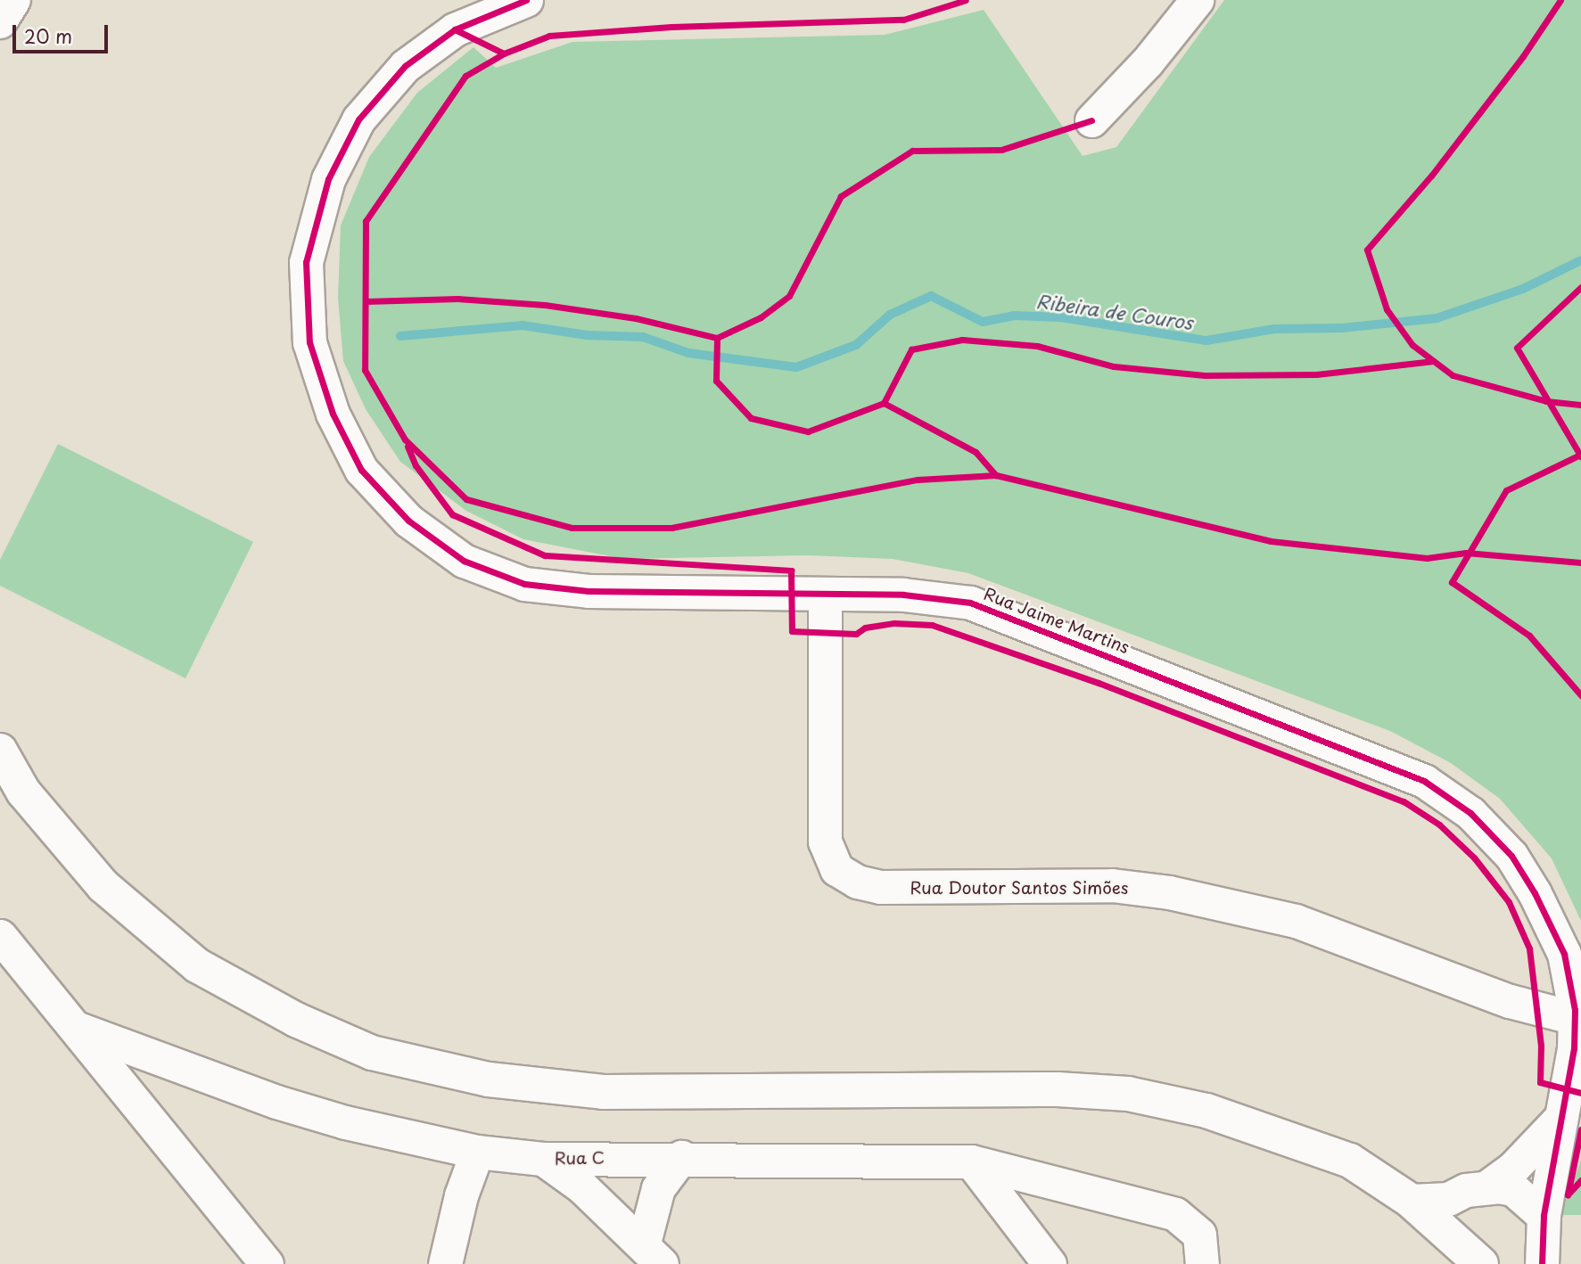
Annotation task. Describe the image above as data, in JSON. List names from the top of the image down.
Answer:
{
  "streets": {
    "street": ["Rua Jaime Martins", "Rua Doutor Santos Simões", "Rua C"]
  },
  "crossings": [
    ["Rua Jaime Martins", "Rua Doutor Santos Simões"]
  ],
  "water": ["Ribeira de Couros"],
  "scale_bar": "20 m"
}
